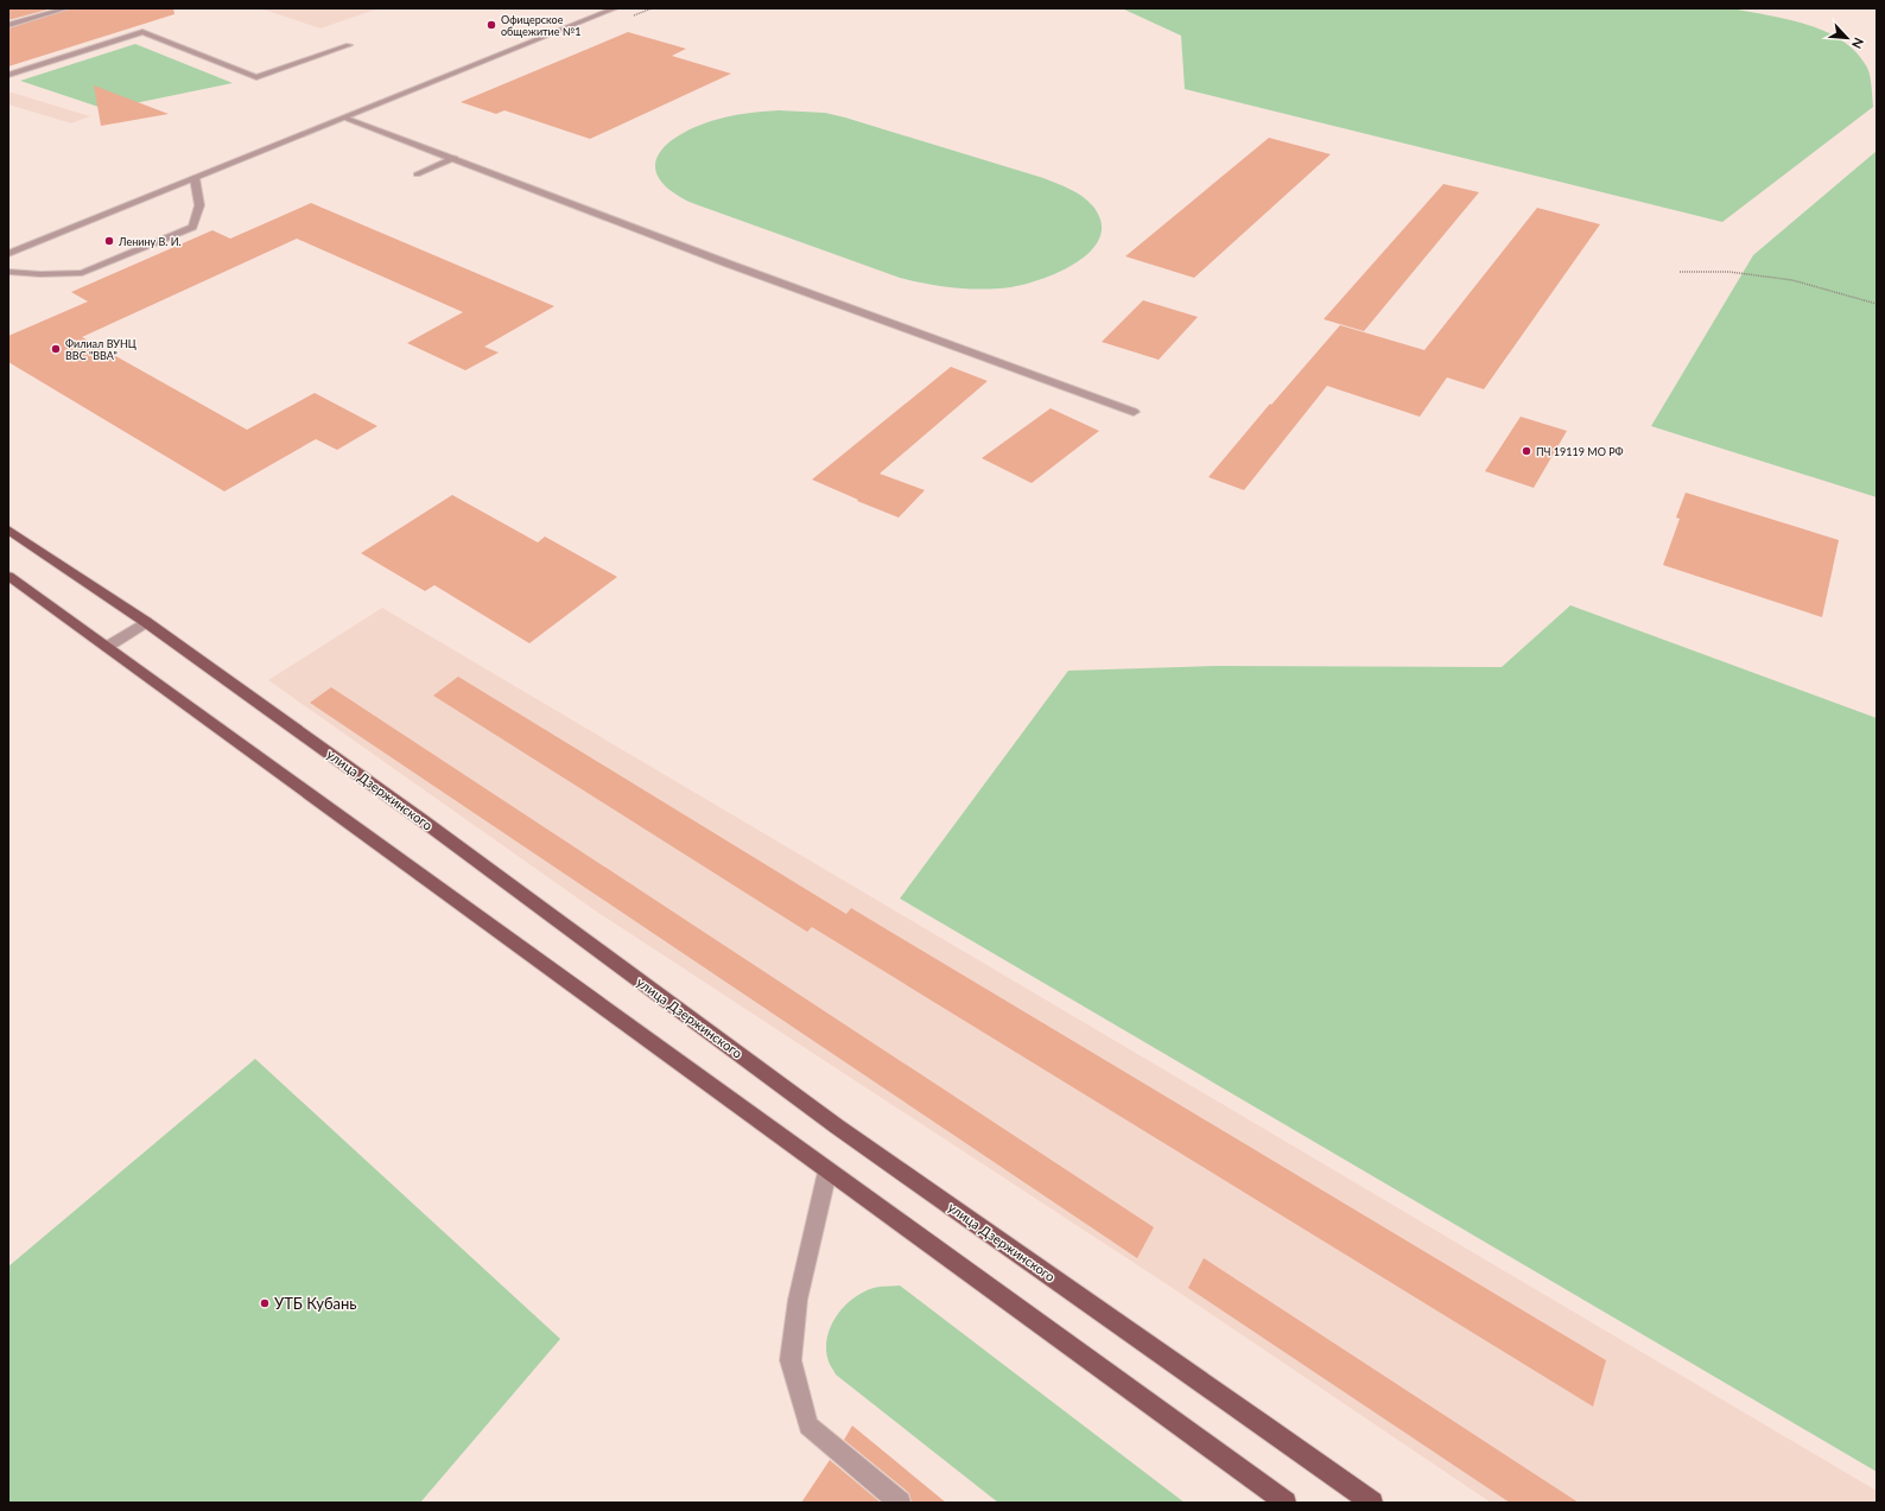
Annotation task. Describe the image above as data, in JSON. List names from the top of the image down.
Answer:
{
  "streets": {
    "main road": ["улица Дзержинского"]
  },
  "places": [
    "Офицерское общежитие №1",
    "Ленину В. И.",
    "Филиал ВУНЦ ВВС \"ВВА\"",
    "ПЧ 19119 МО РФ",
    "УТБ Кубань"
  ],
  "north": "bottom right"
}
